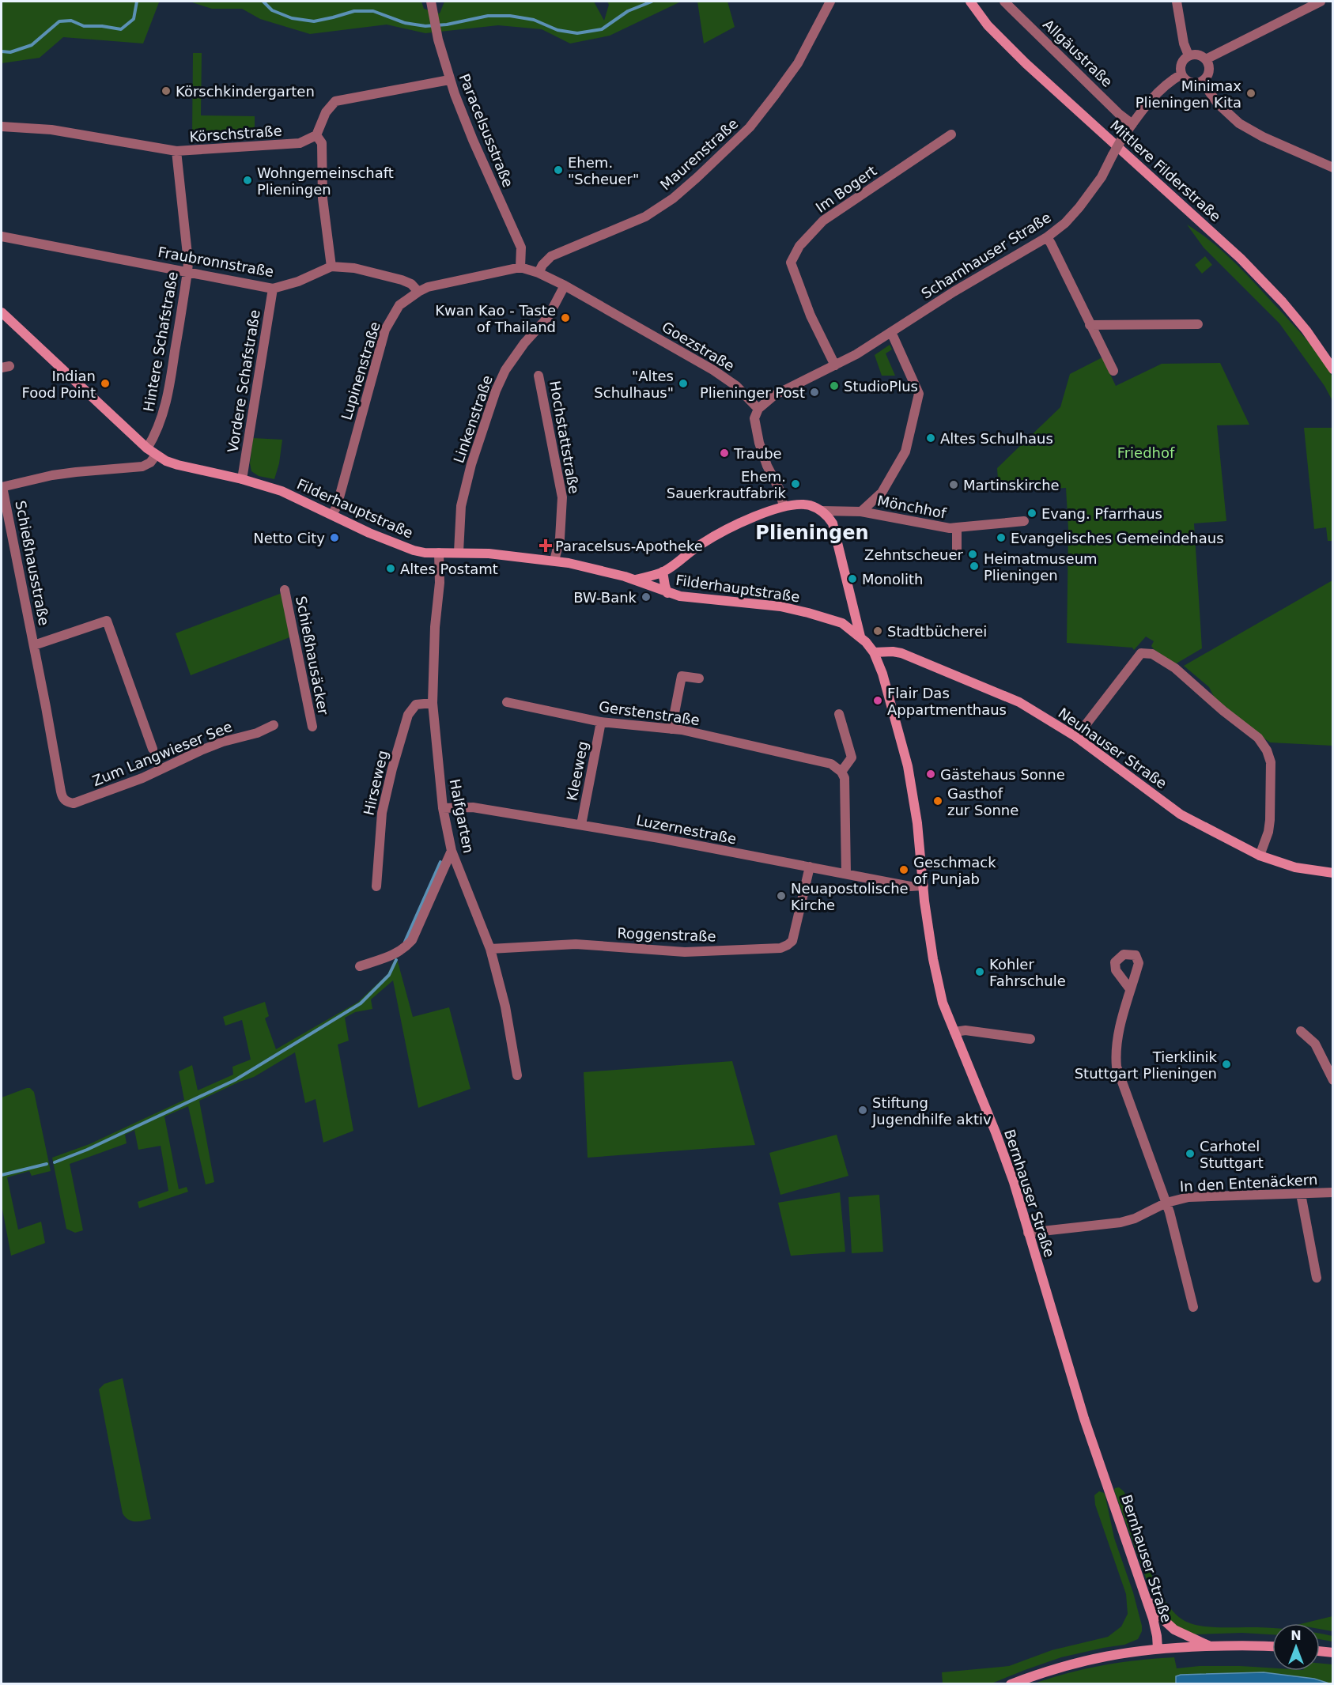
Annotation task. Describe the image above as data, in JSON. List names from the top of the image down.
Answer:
{
  "streets": {
    "main road": [
      "Mittlere Filderstraße",
      "Filderhauptstraße",
      "Neuhauser Straße",
      "Bernhauser Straße"
    ],
    "street": [
      "Allgäustraße",
      "Paracelsusstraße",
      "Körschstraße",
      "Maurenstraße",
      "Im Bogert",
      "Scharnhauser Straße",
      "Fraubronnstraße",
      "Hintere Schafstraße",
      "Goezstraße",
      "Lupinenstraße",
      "Vordere Schafstraße",
      "Linkenstraße",
      "Hochstattstraße",
      "Mönchhof",
      "Schießhausstraße",
      "Schießhausäcker",
      "Gerstenstraße",
      "Zum Langwieser See",
      "Kleeweg",
      "Hirseweg",
      "Halfgarten",
      "Luzernestraße",
      "Roggenstraße",
      "In den Entenäckern"
    ]
  },
  "crossings": [
    ["Allgäustraße", "Scharnhauser Straße"],
    ["Paracelsusstraße", "Goezstraße"],
    ["Paracelsusstraße", "Lupinenstraße"],
    ["Körschstraße", "Hintere Schafstraße"],
    ["Maurenstraße", "Goezstraße"],
    ["Im Bogert", "Scharnhauser Straße"],
    ["Scharnhauser Straße", "Goezstraße"],
    ["Fraubronnstraße", "Hintere Schafstraße"],
    ["Fraubronnstraße", "Lupinenstraße"],
    ["Fraubronnstraße", "Vordere Schafstraße"],
    ["Hintere Schafstraße", "Filderhauptstraße"],
    ["Goezstraße", "Lupinenstraße"],
    ["Goezstraße", "Linkenstraße"],
    ["Lupinenstraße", "Filderhauptstraße"],
    ["Vordere Schafstraße", "Filderhauptstraße"],
    ["Linkenstraße", "Filderhauptstraße"],
    ["Hochstattstraße", "Filderhauptstraße"],
    ["Filderhauptstraße", "Halfgarten"],
    ["Filderhauptstraße", "Bernhauser Straße"],
    ["Schießhausstraße", "Zum Langwieser See"],
    ["Gerstenstraße", "Kleeweg"],
    ["Neuhauser Straße", "Bernhauser Straße"],
    ["Kleeweg", "Luzernestraße"],
    ["Hirseweg", "Halfgarten"],
    ["Halfgarten", "Luzernestraße"],
    ["Halfgarten", "Roggenstraße"],
    ["Luzernestraße", "Roggenstraße"],
    ["Luzernestraße", "Bernhauser Straße"],
    ["In den Entenäckern", "Bernhauser Straße"]
  ],
  "districts": ["Plieningen"],
  "parks": ["Friedhof"],
  "places": {
    "other": [
      "Körschkindergarten",
      "Minimax Plieningen Kita",
      "Ehem. \"Scheuer\"",
      "Wohngemeinschaft Plieningen",
      "Kwan Kao - Taste of Thailand",
      "Indian Food Point",
      "\"Altes Schulhaus\"",
      "StudioPlus",
      "Plieninger Post",
      "Altes Schulhaus",
      "Traube",
      "Ehem. Sauerkrautfabrik",
      "Martinskirche",
      "Evang. Pfarrhaus",
      "Netto City",
      "Evangelisches Gemeindehaus",
      "Zehntscheuer",
      "Heimatmuseum Plieningen",
      "Altes Postamt",
      "Monolith",
      "BW-Bank",
      "Stadtbücherei",
      "Flair Das Appartmenthaus",
      "Gästehaus Sonne",
      "Gasthof zur Sonne",
      "Geschmack of Punjab",
      "Neuapostolische Kirche",
      "Kohler Fahrschule",
      "Tierklinik Stuttgart Plieningen",
      "Stiftung Jugendhilfe aktiv",
      "Carhotel Stuttgart"
    ],
    "health": ["Paracelsus-Apotheke"]
  },
  "north": "top"
}
